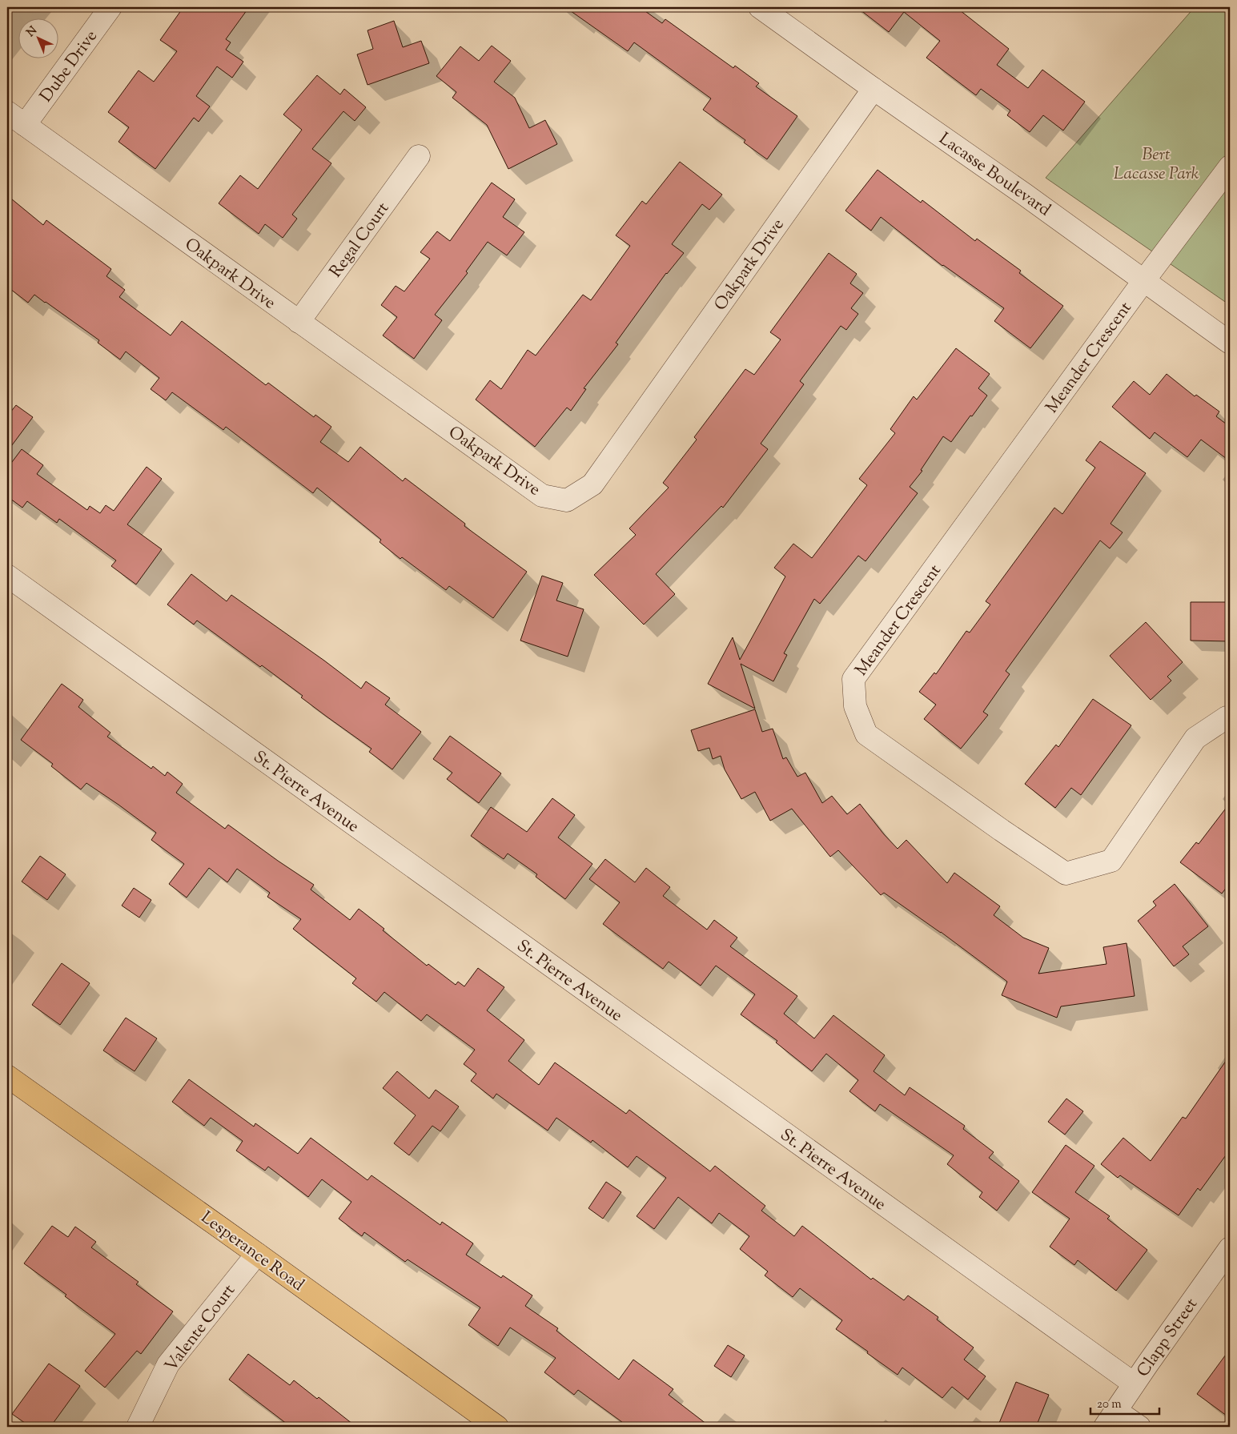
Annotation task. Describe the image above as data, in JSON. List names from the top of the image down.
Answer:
{
  "streets": {
    "main road": ["Lesperance Road"],
    "street": [
      "Dube Drive",
      "Lacasse Boulevard",
      "Regal Court",
      "Oakpark Drive",
      "Meander Crescent",
      "St. Pierre Avenue",
      "Valente Court",
      "Clapp Street"
    ]
  },
  "crossings": [
    ["Dube Drive", "Oakpark Drive"],
    ["Lacasse Boulevard", "Oakpark Drive"],
    ["Lacasse Boulevard", "Meander Crescent"],
    ["Regal Court", "Oakpark Drive"],
    ["St. Pierre Avenue", "Clapp Street"],
    ["Lesperance Road", "Valente Court"]
  ],
  "parks": ["Bert Lacasse Park"],
  "scale_bar": "20 m",
  "north": "top left"
}
